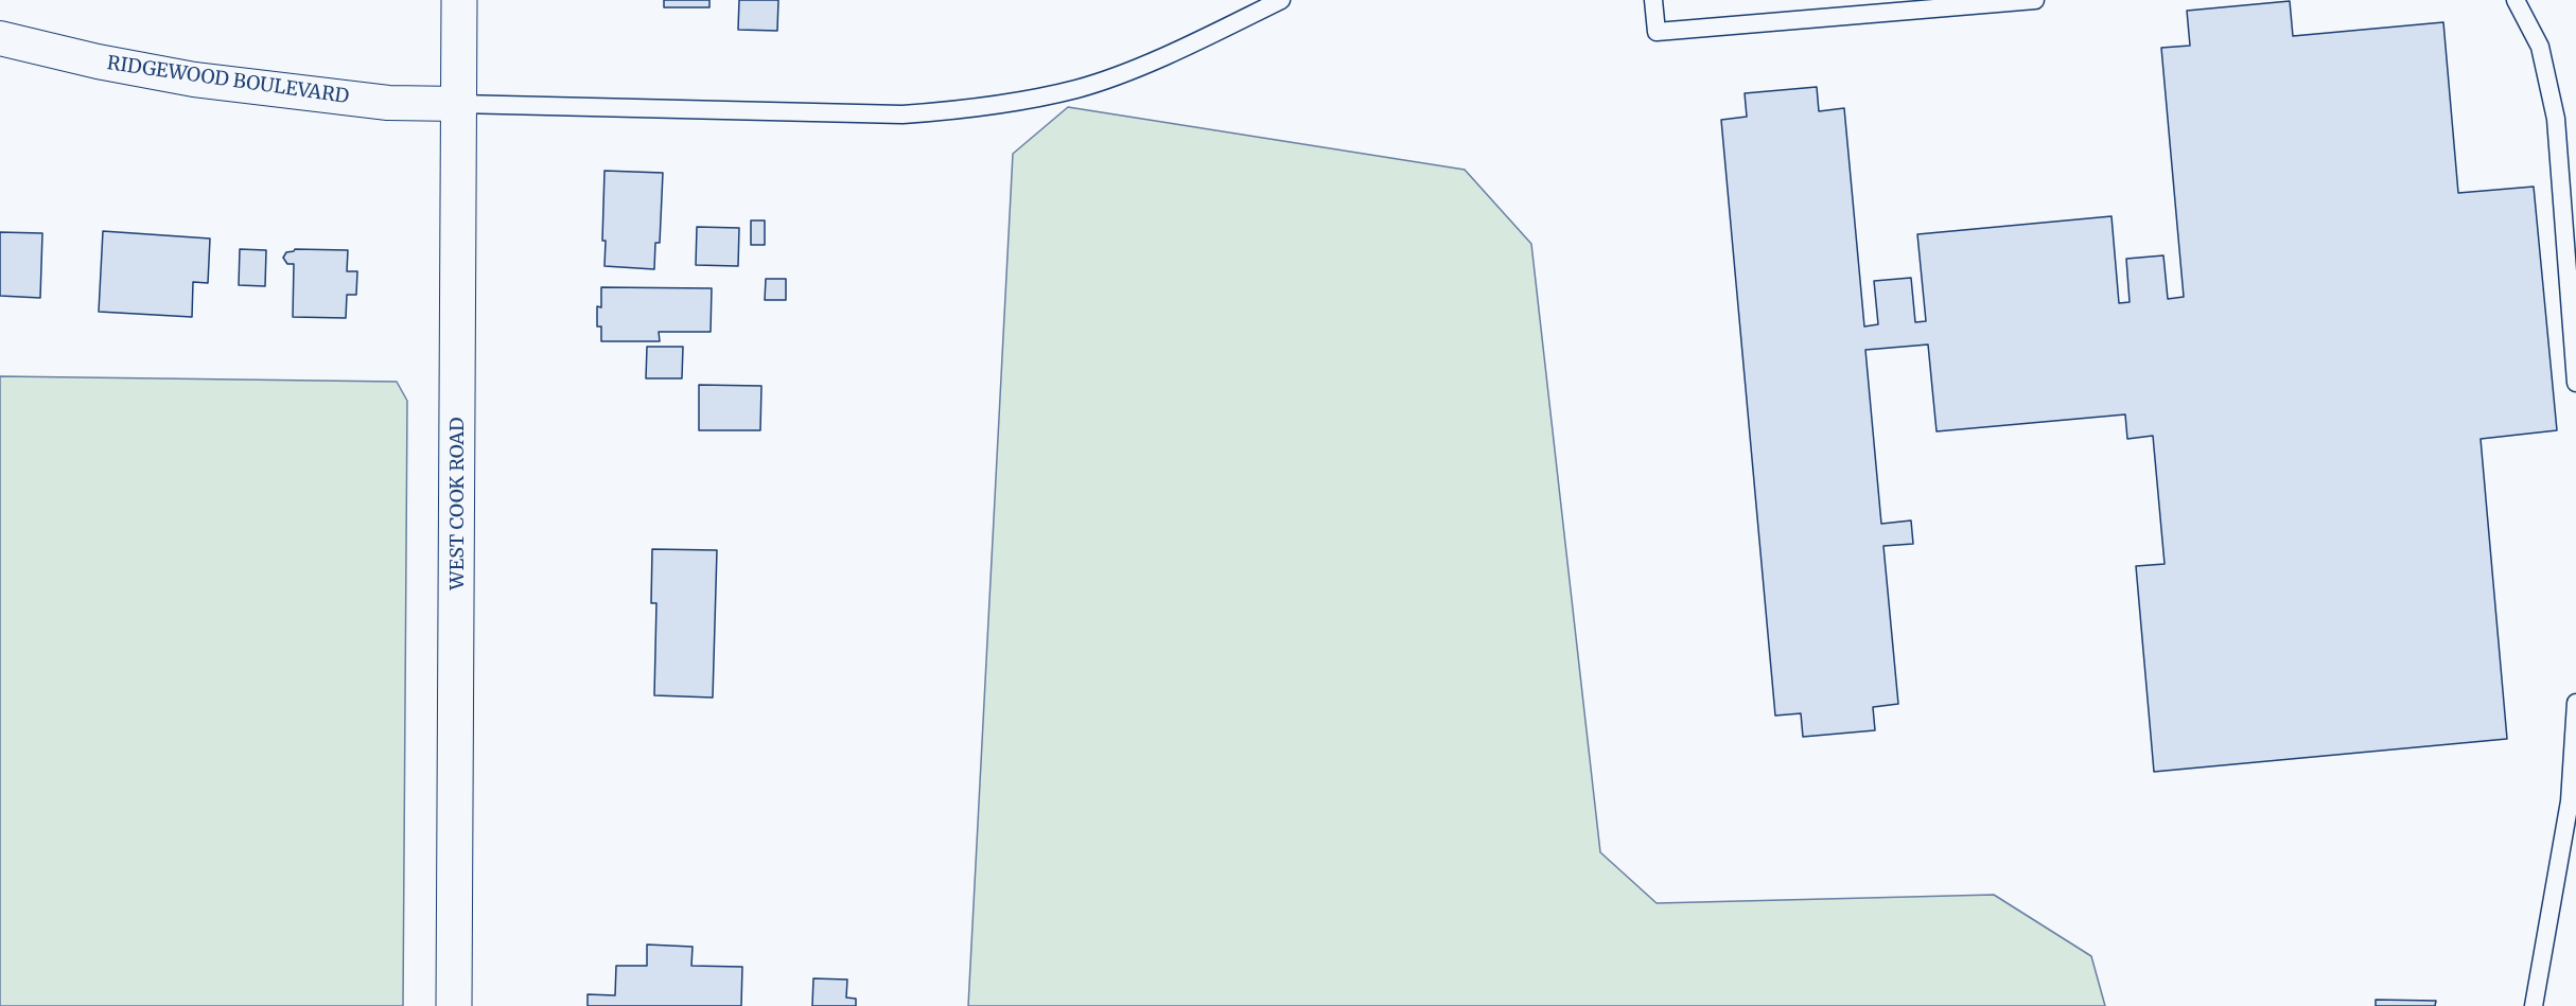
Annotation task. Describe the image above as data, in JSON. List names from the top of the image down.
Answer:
{
  "streets": {
    "main road": ["WEST COOK ROAD"],
    "street": ["RIDGEWOOD BOULEVARD"]
  },
  "crossings": [
    ["RIDGEWOOD BOULEVARD", "WEST COOK ROAD"]
  ]
}
